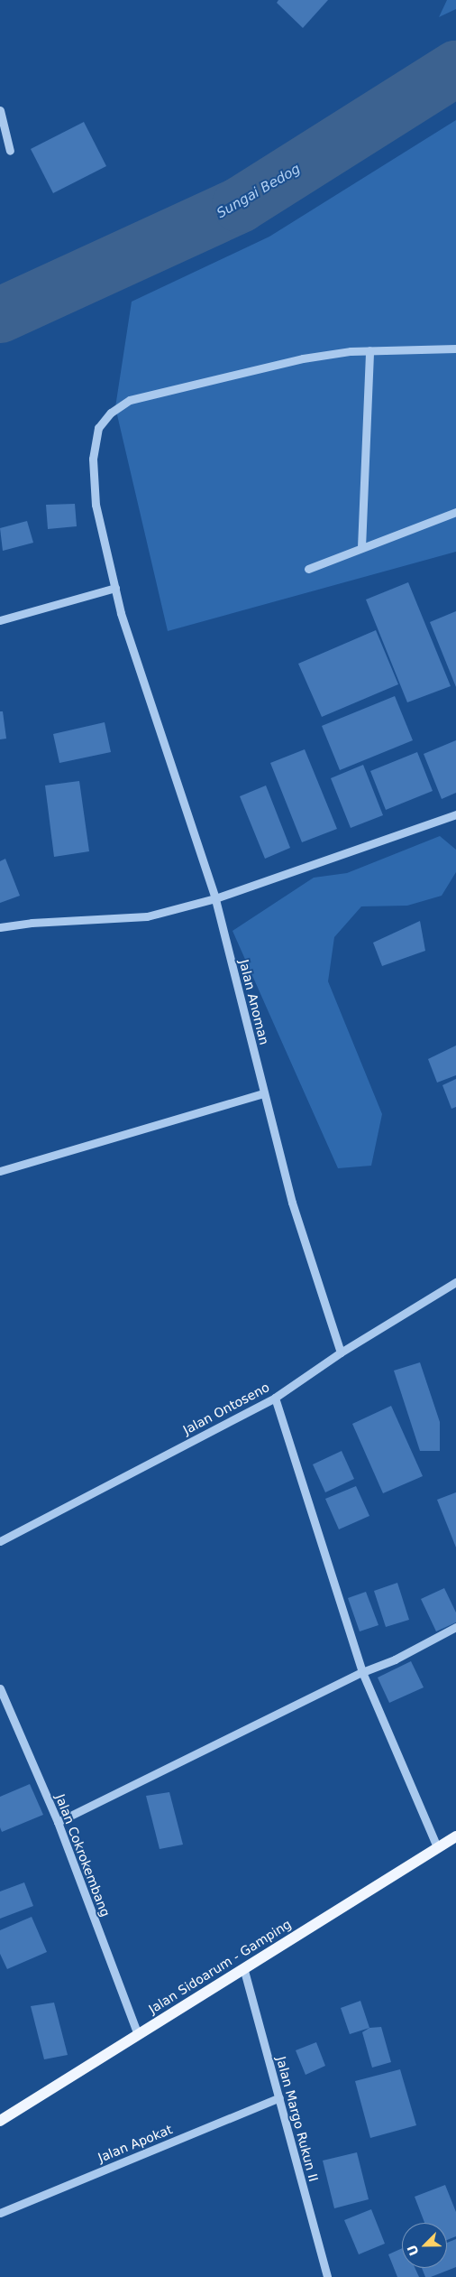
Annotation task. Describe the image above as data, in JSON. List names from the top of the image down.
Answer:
{
  "streets": {
    "main road": ["Jalan Sidoarum - Gamping"],
    "street": [
      "Jalan Anoman",
      "Jalan Ontoseno",
      "Jalan Cokrokembang",
      "Jalan Margo Rukun II",
      "Jalan Apokat"
    ]
  },
  "crossings": [
    ["Jalan Anoman", "Jalan Ontoseno"],
    ["Jalan Cokrokembang", "Jalan Sidoarum - Gamping"],
    ["Jalan Sidoarum - Gamping", "Jalan Margo Rukun II"],
    ["Jalan Margo Rukun II", "Jalan Apokat"]
  ],
  "water": ["Sungai Bedog"],
  "north": "bottom left"
}
